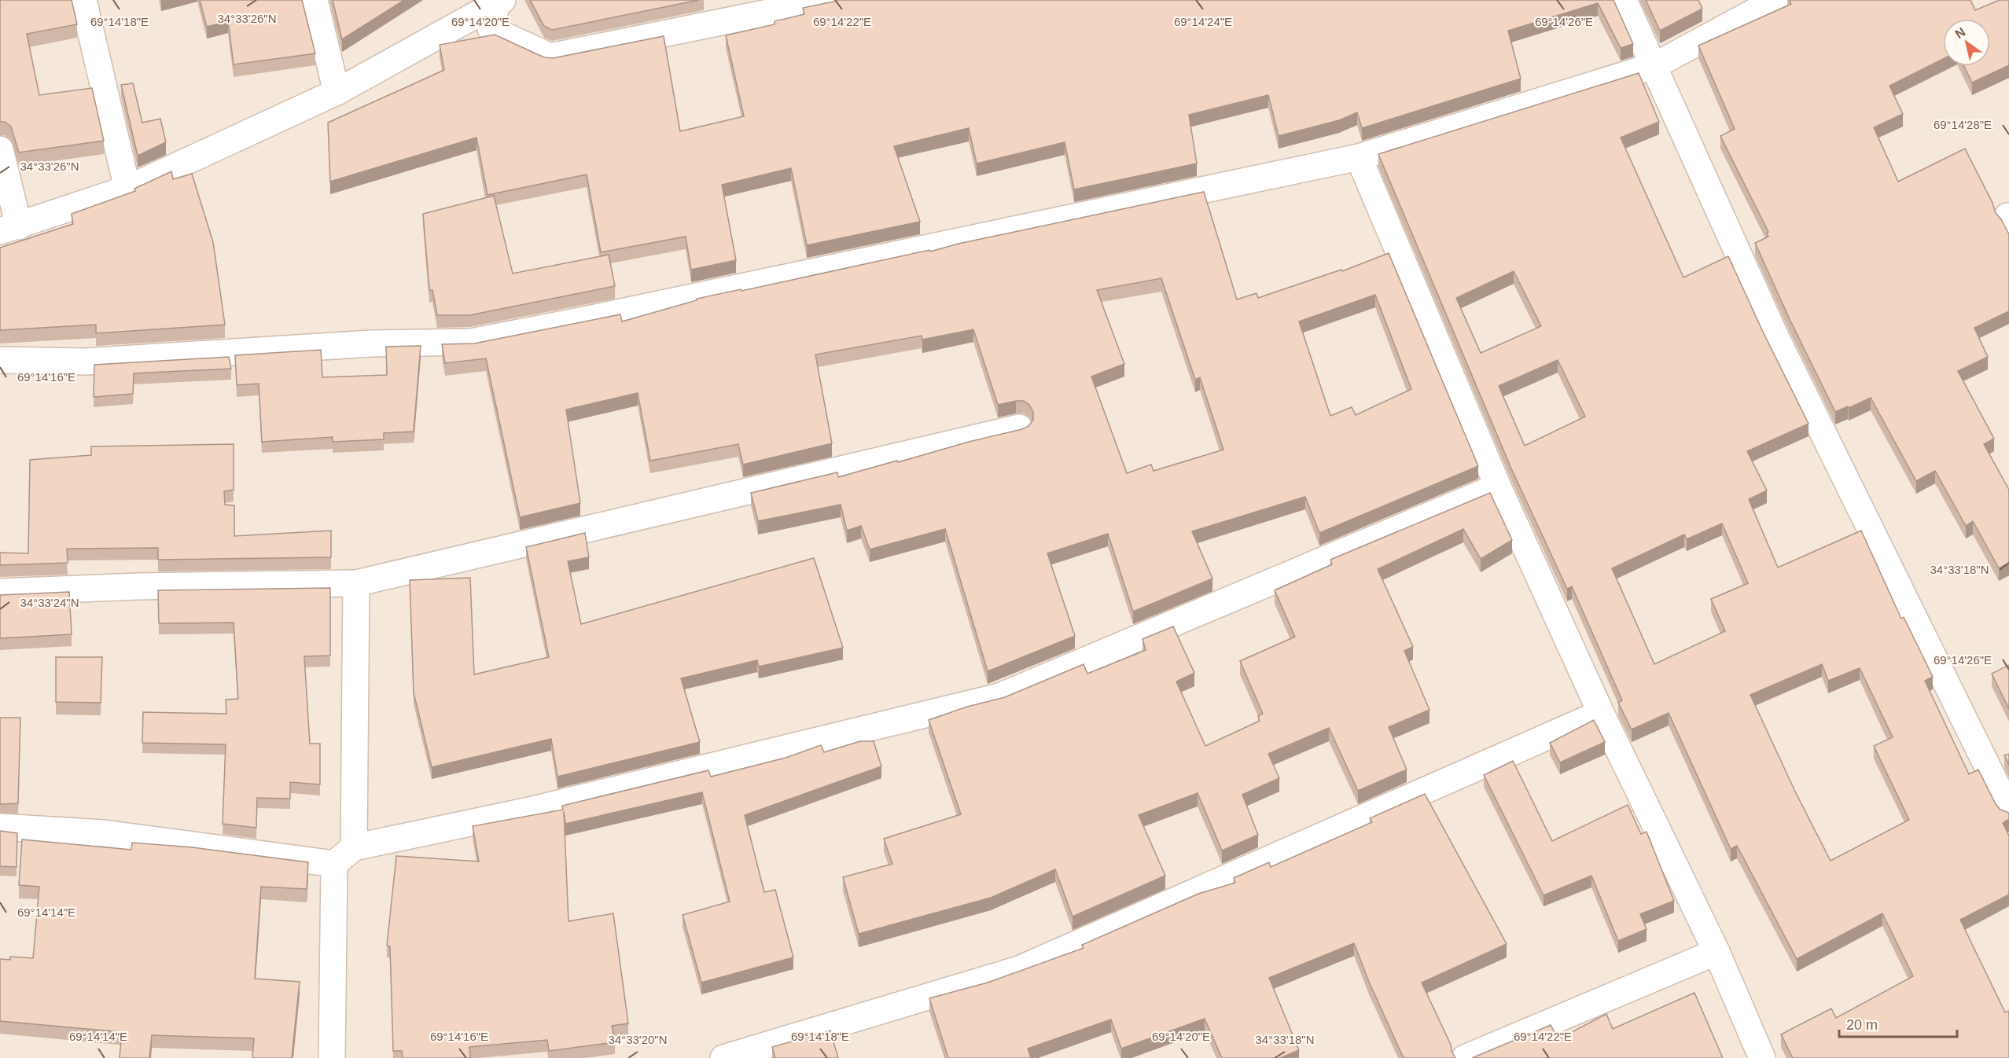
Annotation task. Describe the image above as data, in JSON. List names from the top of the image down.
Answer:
{
  "scale_bar": "20 m",
  "north": "top left",
  "coordinates": [
    "34°33'26\"N",
    "69°14'18\"E",
    "69°14'20\"E",
    "69°14'22\"E",
    "69°14'24\"E",
    "69°14'26\"E",
    "69°14'28\"E",
    "69°14'16\"E",
    "34°33'18\"N",
    "34°33'24\"N",
    "69°14'14\"E",
    "34°33'20\"N"
  ]
}
